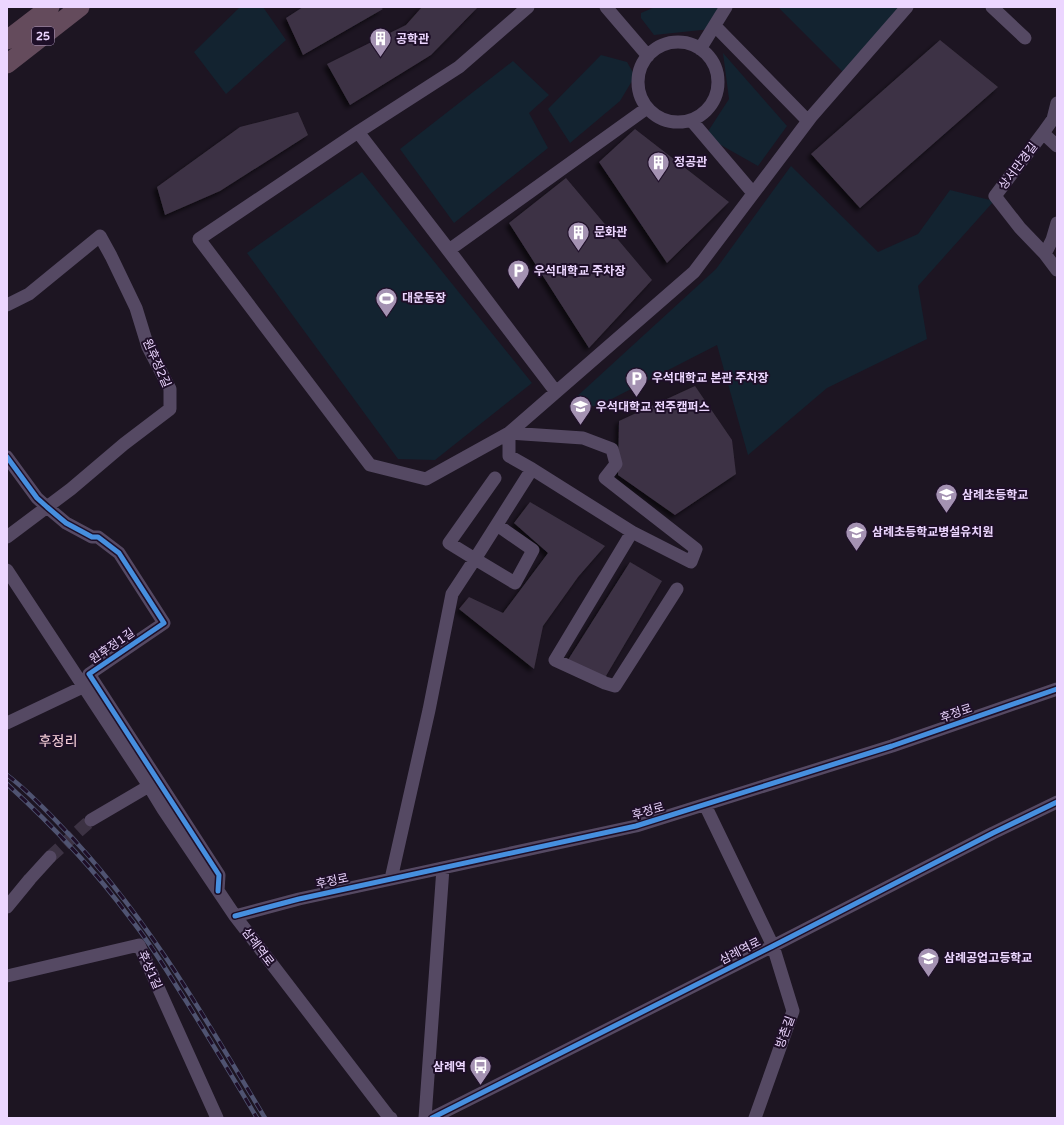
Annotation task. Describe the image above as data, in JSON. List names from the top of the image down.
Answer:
{
  "streets": {
    "highway": ["25"],
    "street": [
      "상서만경길",
      "원후정2길",
      "원후정1길",
      "후정로",
      "삼례역로",
      "후상1길",
      "방촌길"
    ]
  },
  "crossings": [
    ["원후정2길", "원후정1길"],
    ["원후정1길", "삼례역로"],
    ["후정로", "삼례역로"],
    ["후정로", "방촌길"],
    ["삼례역로", "방촌길"]
  ],
  "districts": ["후정리"],
  "places": {
    "building": ["공학관", "정공관", "문화관"],
    "parking": ["우석대학교 주차장", "우석대학교 본관 주차장"],
    "sports": ["대운동장"],
    "school or university": [
      "우석대학교 전주캠퍼스",
      "삼례초등학교",
      "삼례초등학교병설유치원",
      "삼례공업고등학교"
    ],
    "bus stop": ["삼례역"]
  }
}
